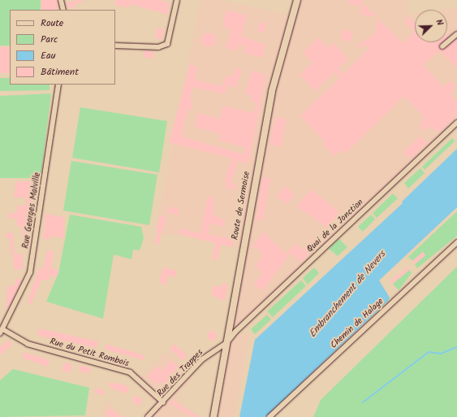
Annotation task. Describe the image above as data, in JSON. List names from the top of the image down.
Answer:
{
  "streets": {
    "main road": ["Route de Sermoise"],
    "street": [
      "Rue Georges Malville",
      "Quai de la Jonction",
      "Chemin de Halage",
      "Rue du Petit Rombois",
      "Rue des Trappes"
    ]
  },
  "crossings": [
    ["Route de Sermoise", "Quai de la Jonction"],
    ["Route de Sermoise", "Rue des Trappes"],
    ["Rue Georges Malville", "Rue du Petit Rombois"],
    ["Quai de la Jonction", "Rue des Trappes"],
    ["Rue du Petit Rombois", "Rue des Trappes"]
  ],
  "water": ["Embranchement de Nevers"],
  "legend": [
    "Route",
    "Parc",
    "Eau",
    "Bâtiment"
  ],
  "north": "top right"
}
